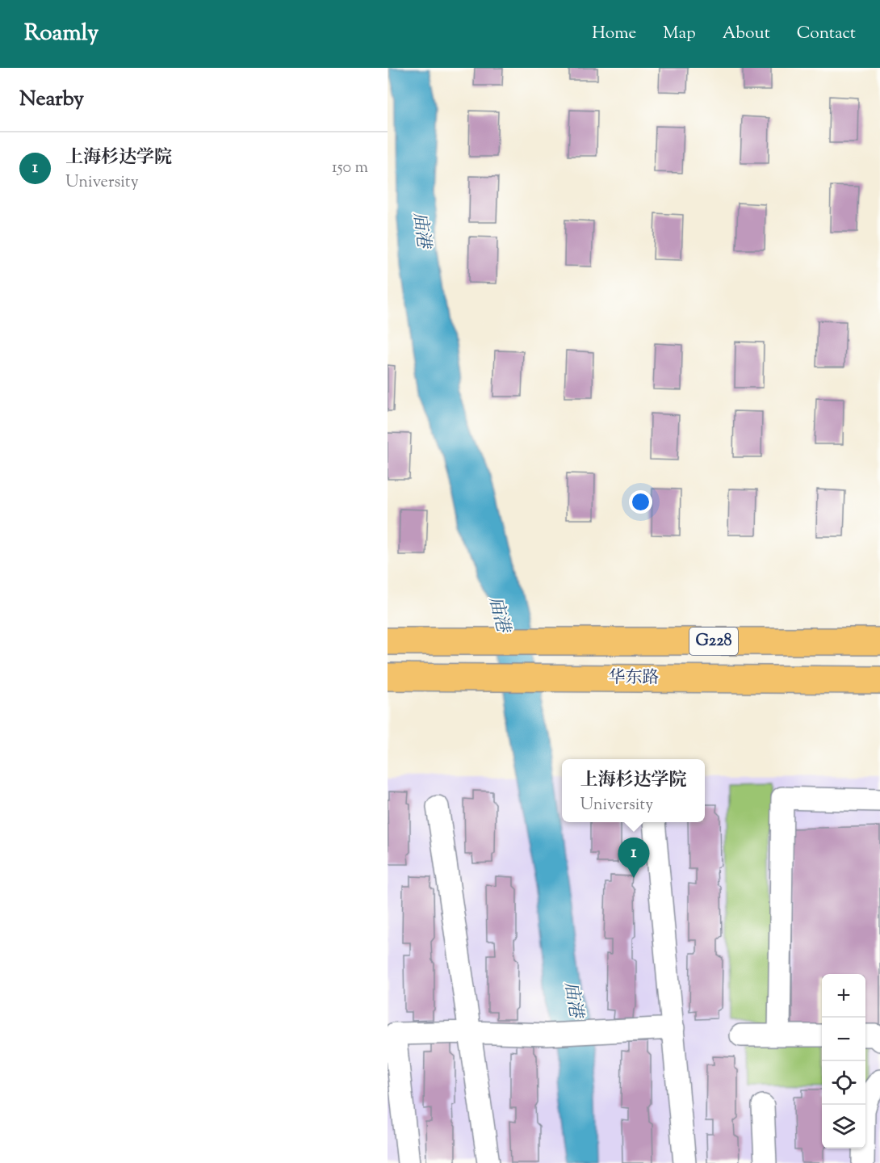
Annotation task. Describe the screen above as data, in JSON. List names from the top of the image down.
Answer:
{
  "streets": {
    "highway": ["G228", "华东路"]
  },
  "water": ["庙港"],
  "page": {
    "header": "Roamly",
    "nav": [
      "Home",
      "Map",
      "About",
      "Contact"
    ],
    "heading": "Nearby",
    "list": [
      {
        "mark": "1",
        "name": "上海杉达学院",
        "note": "University",
        "value": "150 m"
      }
    ],
    "popup": ["上海杉达学院", "University"],
    "pins": "1",
    "map_buttons": ["+", "−"]
  }
}
